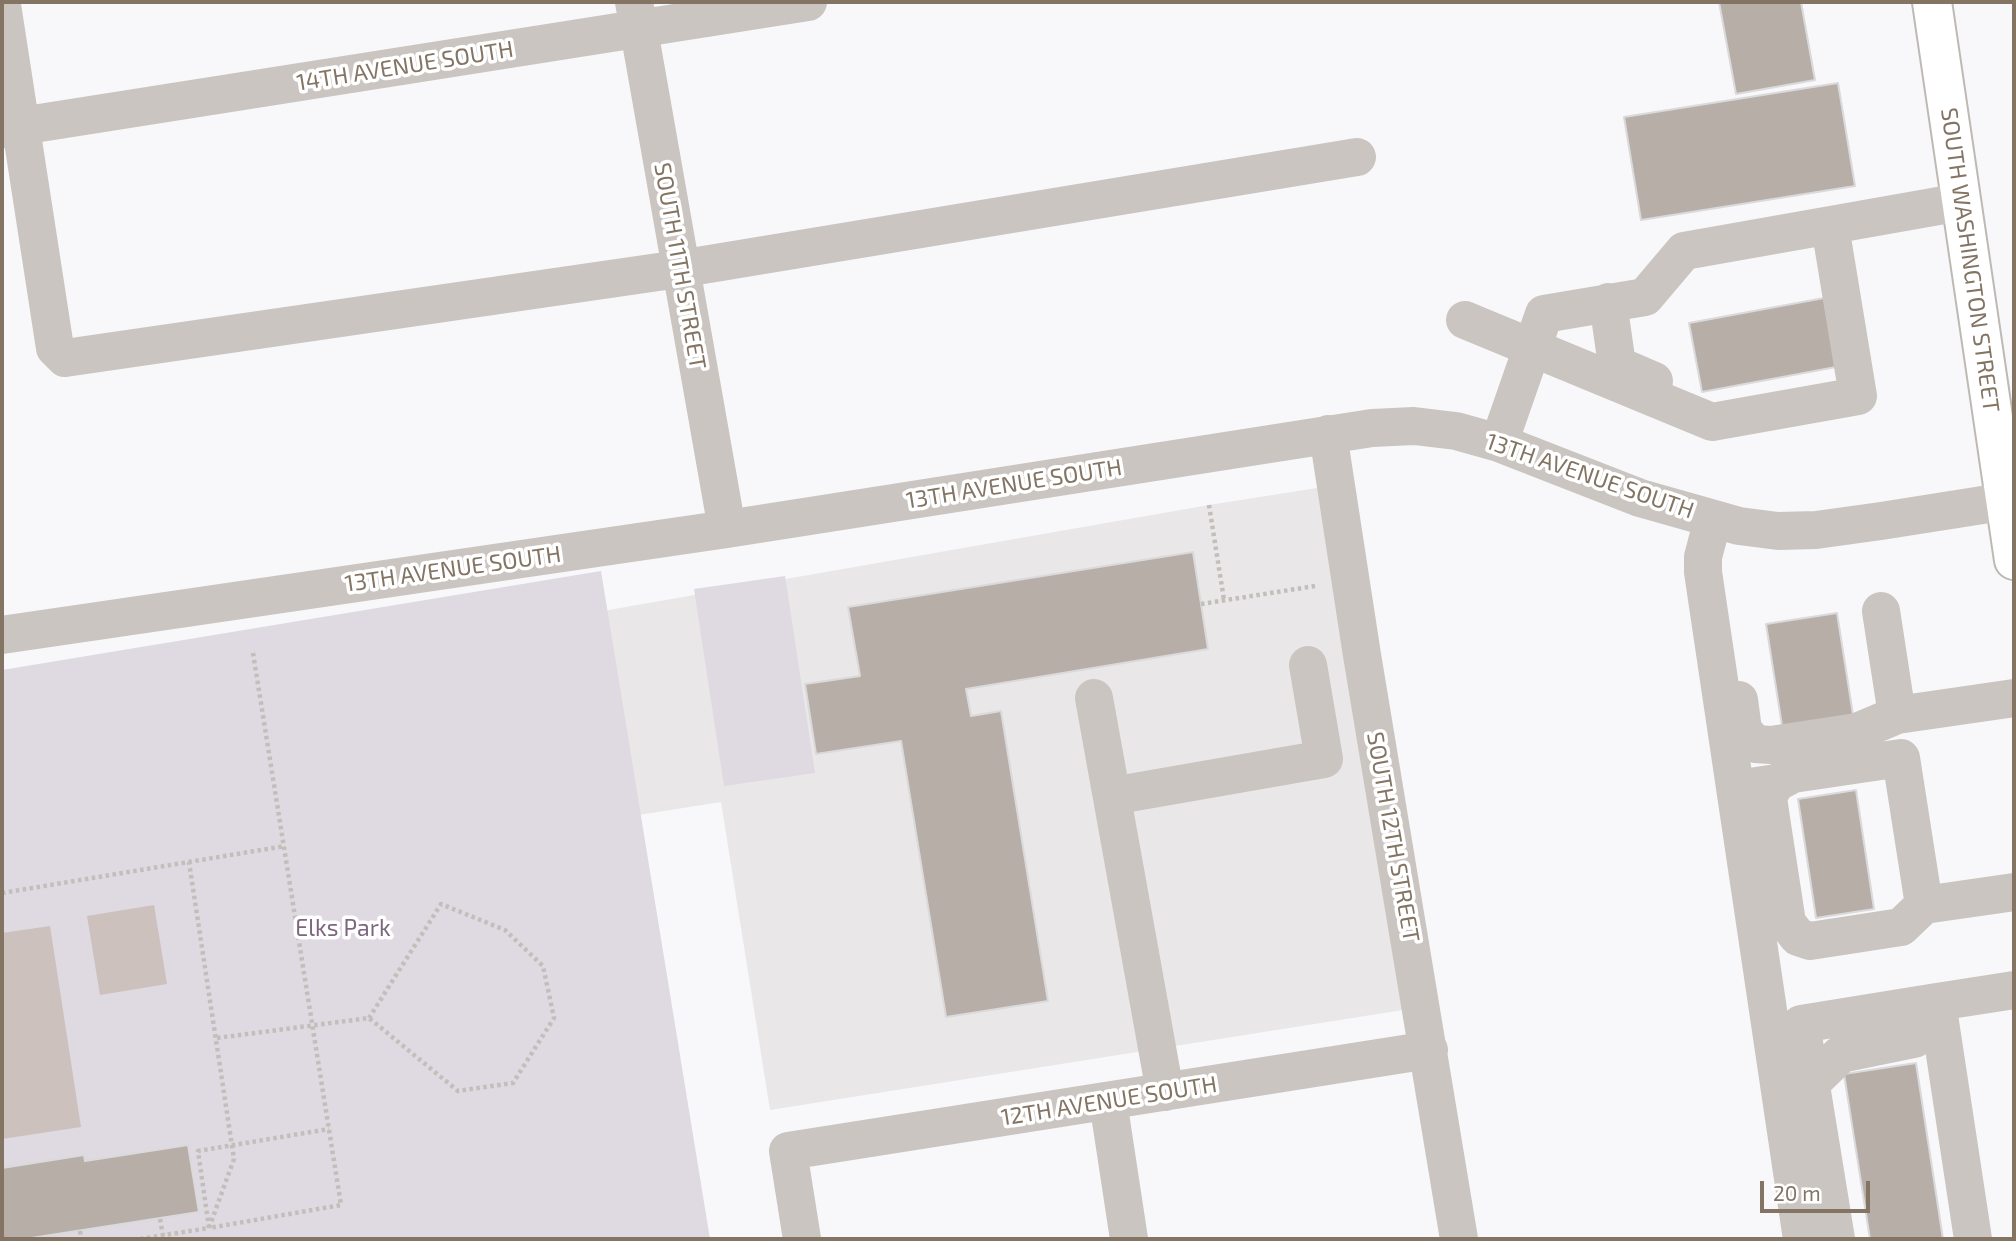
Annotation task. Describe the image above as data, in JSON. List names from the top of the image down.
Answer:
{
  "streets": {
    "main road": ["SOUTH WASHINGTON STREET"],
    "street": [
      "14TH AVENUE SOUTH",
      "SOUTH 11TH STREET",
      "13TH AVENUE SOUTH",
      "SOUTH 12TH STREET",
      "12TH AVENUE SOUTH"
    ]
  },
  "crossings": [
    ["14TH AVENUE SOUTH", "SOUTH 11TH STREET"],
    ["SOUTH WASHINGTON STREET", "13TH AVENUE SOUTH"],
    ["SOUTH 11TH STREET", "13TH AVENUE SOUTH"],
    ["13TH AVENUE SOUTH", "SOUTH 12TH STREET"],
    ["SOUTH 12TH STREET", "12TH AVENUE SOUTH"]
  ],
  "parks": ["Elks Park"],
  "scale_bar": "20 m"
}
